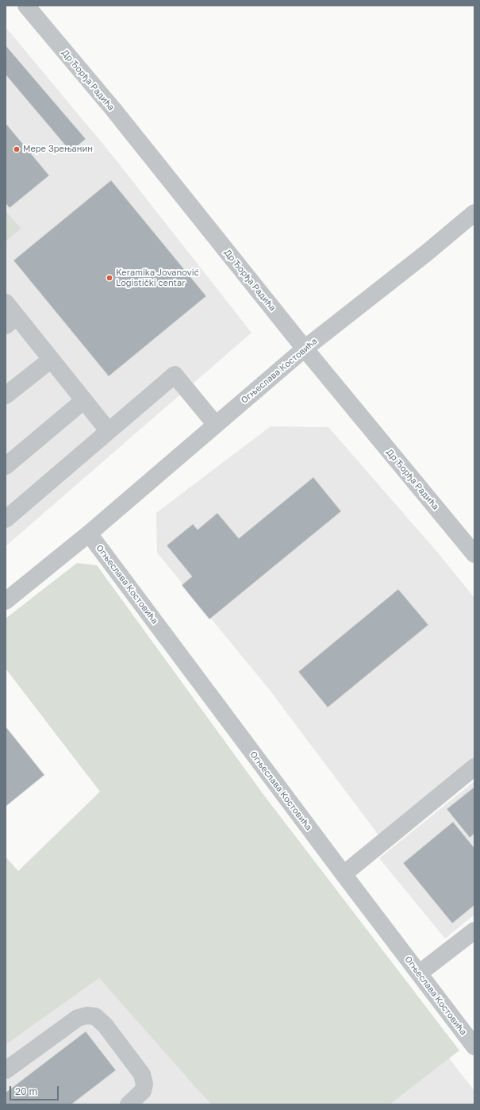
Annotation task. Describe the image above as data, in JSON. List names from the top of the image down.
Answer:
{
  "streets": {
    "street": ["Др Ђорђа Радића", "Огњеслава Костовића"]
  },
  "crossings": [
    ["Др Ђорђа Радића", "Огњеслава Костовића"]
  ],
  "places": ["Мере Зрењанин", "Keramika Jovanović Logistički centar"],
  "scale_bar": "20 m"
}
